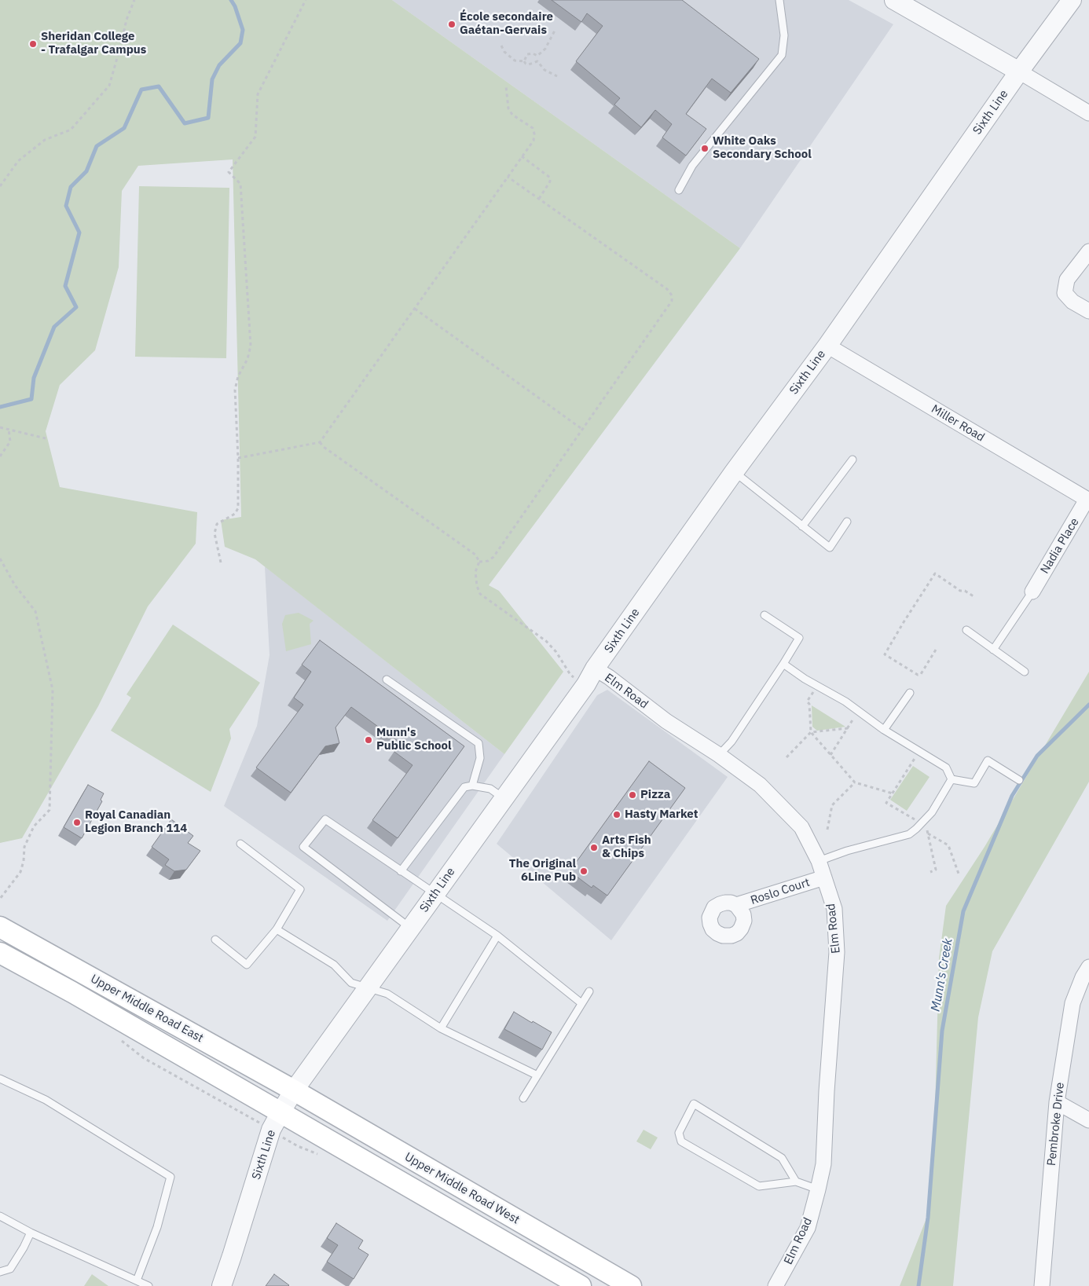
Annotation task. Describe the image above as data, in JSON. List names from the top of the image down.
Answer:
{
  "streets": {
    "main road": ["Upper Middle Road East", "Upper Middle Road West"],
    "street": [
      "Sixth Line",
      "Miller Road",
      "Nadia Place",
      "Elm Road",
      "Roslo Court",
      "Pembroke Drive"
    ]
  },
  "crossings": [
    ["Sixth Line", "Miller Road"],
    ["Sixth Line", "Elm Road"],
    ["Sixth Line", "Upper Middle Road East"],
    ["Sixth Line", "Upper Middle Road West"],
    ["Miller Road", "Nadia Place"],
    ["Elm Road", "Roslo Court"],
    ["Upper Middle Road East", "Upper Middle Road West"]
  ],
  "water": ["Munn's Creek"],
  "places": [
    "École secondaire Gaétan-Gervais",
    "Sheridan College - Trafalgar Campus",
    "White Oaks Secondary School",
    "Munn's Public School",
    "Pizza",
    "Hasty Market",
    "Royal Canadian Legion Branch 114",
    "Arts Fish & Chips",
    "The Original 6Line Pub"
  ]
}
